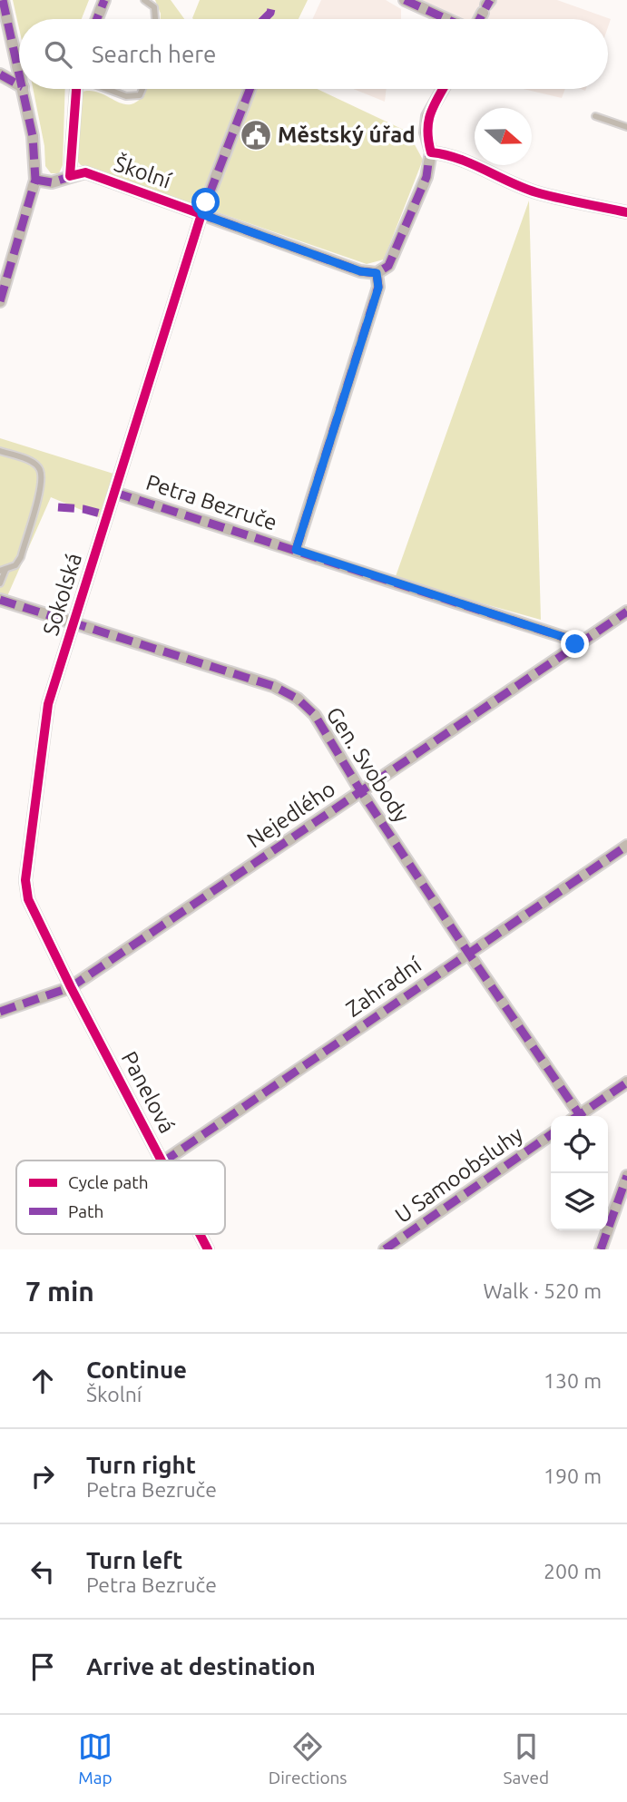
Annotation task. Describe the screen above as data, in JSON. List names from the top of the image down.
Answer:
{
  "streets": {
    "street": [
      "Školní",
      "Petra Bezruče",
      "Sokolská",
      "Gen. Svobody",
      "Nejedlého",
      "Zahradní",
      "Panelová",
      "U Samoobsluhy"
    ]
  },
  "crossings": [
    ["Školní", "Petra Bezruče"],
    ["Školní", "Sokolská"],
    ["Petra Bezruče", "Sokolská"],
    ["Petra Bezruče", "Nejedlého"],
    ["Sokolská", "Gen. Svobody"],
    ["Sokolská", "Nejedlého"],
    ["Sokolská", "Panelová"],
    ["Gen. Svobody", "Nejedlého"],
    ["Gen. Svobody", "Zahradní"],
    ["Nejedlého", "Panelová"]
  ],
  "places": {
    "public building": ["Městský úřad"]
  },
  "legend": ["Cycle path", "Path"],
  "north": "right",
  "page": {
    "search": "Search here",
    "heading": ["7 min", "Walk · 520 m"],
    "list": [
      ["Continue", "Školní", "130 m"],
      ["Turn right", "Petra Bezruče", "190 m"],
      ["Turn left", "Petra Bezruče", "200 m"],
      "Arrive at destination"
    ],
    "nav": ["Map", "Directions", "Saved"]
  }
}
